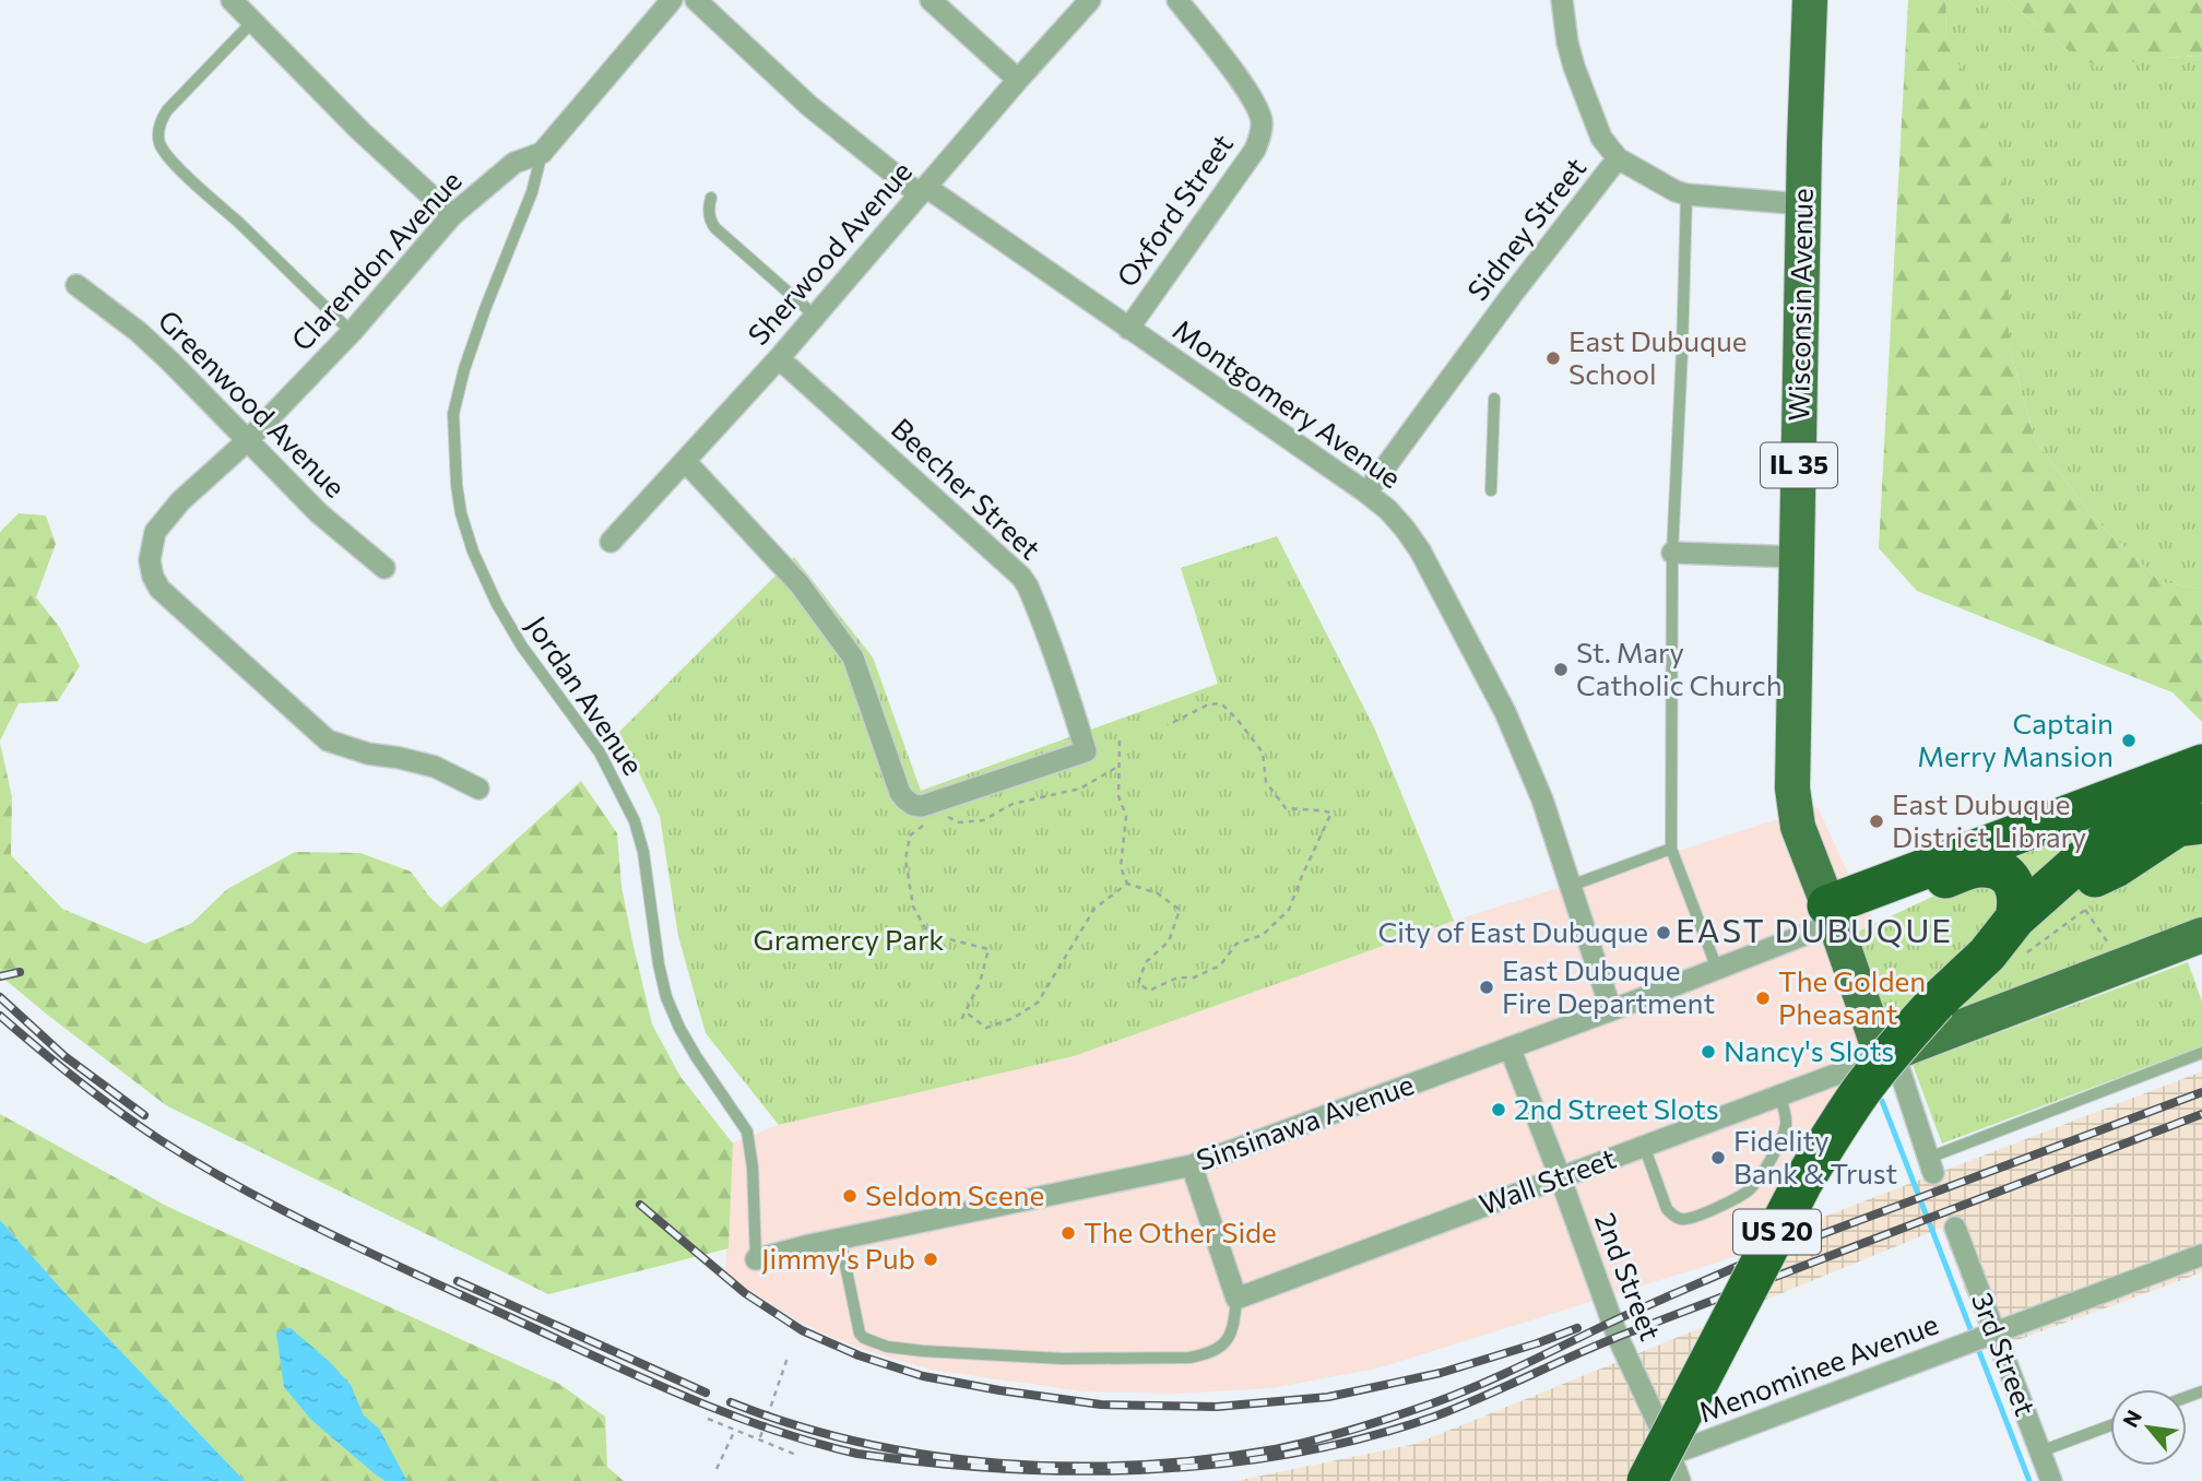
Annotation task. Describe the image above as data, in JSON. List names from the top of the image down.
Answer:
{
  "streets": {
    "highway": ["US 20"],
    "main road": ["Wisconsin Avenue", "IL 35", "Wall Street"],
    "street": [
      "Oxford Street",
      "Sidney Street",
      "Sherwood Avenue",
      "Clarendon Avenue",
      "Greenwood Avenue",
      "Montgomery Avenue",
      "Beecher Street",
      "Sinsinawa Avenue",
      "2nd Street",
      "3rd Street",
      "Menominee Avenue"
    ],
    "lane": ["Jordan Avenue"]
  },
  "crossings": [
    ["Oxford Street", "Montgomery Avenue"],
    ["Sidney Street", "Wisconsin Avenue"],
    ["Sidney Street", "Montgomery Avenue"],
    ["Sherwood Avenue", "Montgomery Avenue"],
    ["Sherwood Avenue", "Beecher Street"],
    ["Clarendon Avenue", "Greenwood Avenue"],
    ["Clarendon Avenue", "Jordan Avenue"],
    ["Wisconsin Avenue", "IL 35"],
    ["Wisconsin Avenue", "Sinsinawa Avenue"],
    ["Montgomery Avenue", "Sinsinawa Avenue"],
    ["IL 35", "Sinsinawa Avenue"],
    ["IL 35", "Wall Street"],
    ["Jordan Avenue", "Sinsinawa Avenue"],
    ["Sinsinawa Avenue", "2nd Street"],
    ["Wall Street", "2nd Street"],
    ["US 20", "2nd Street"],
    ["US 20", "Menominee Avenue"],
    ["2nd Street", "Menominee Avenue"],
    ["3rd Street", "Menominee Avenue"]
  ],
  "districts": ["EAST DUBUQUE"],
  "parks": ["Gramercy Park"],
  "places": [
    "East Dubuque School",
    "St. Mary Catholic Church",
    "Captain Merry Mansion",
    "East Dubuque District Library",
    "City of East Dubuque",
    "East Dubuque Fire Department",
    "The Golden Pheasant",
    "Nancy's Slots",
    "2nd Street Slots",
    "Fidelity Bank & Trust",
    "Seldom Scene",
    "The Other Side",
    "Jimmy's Pub"
  ],
  "north": "top left"
}
